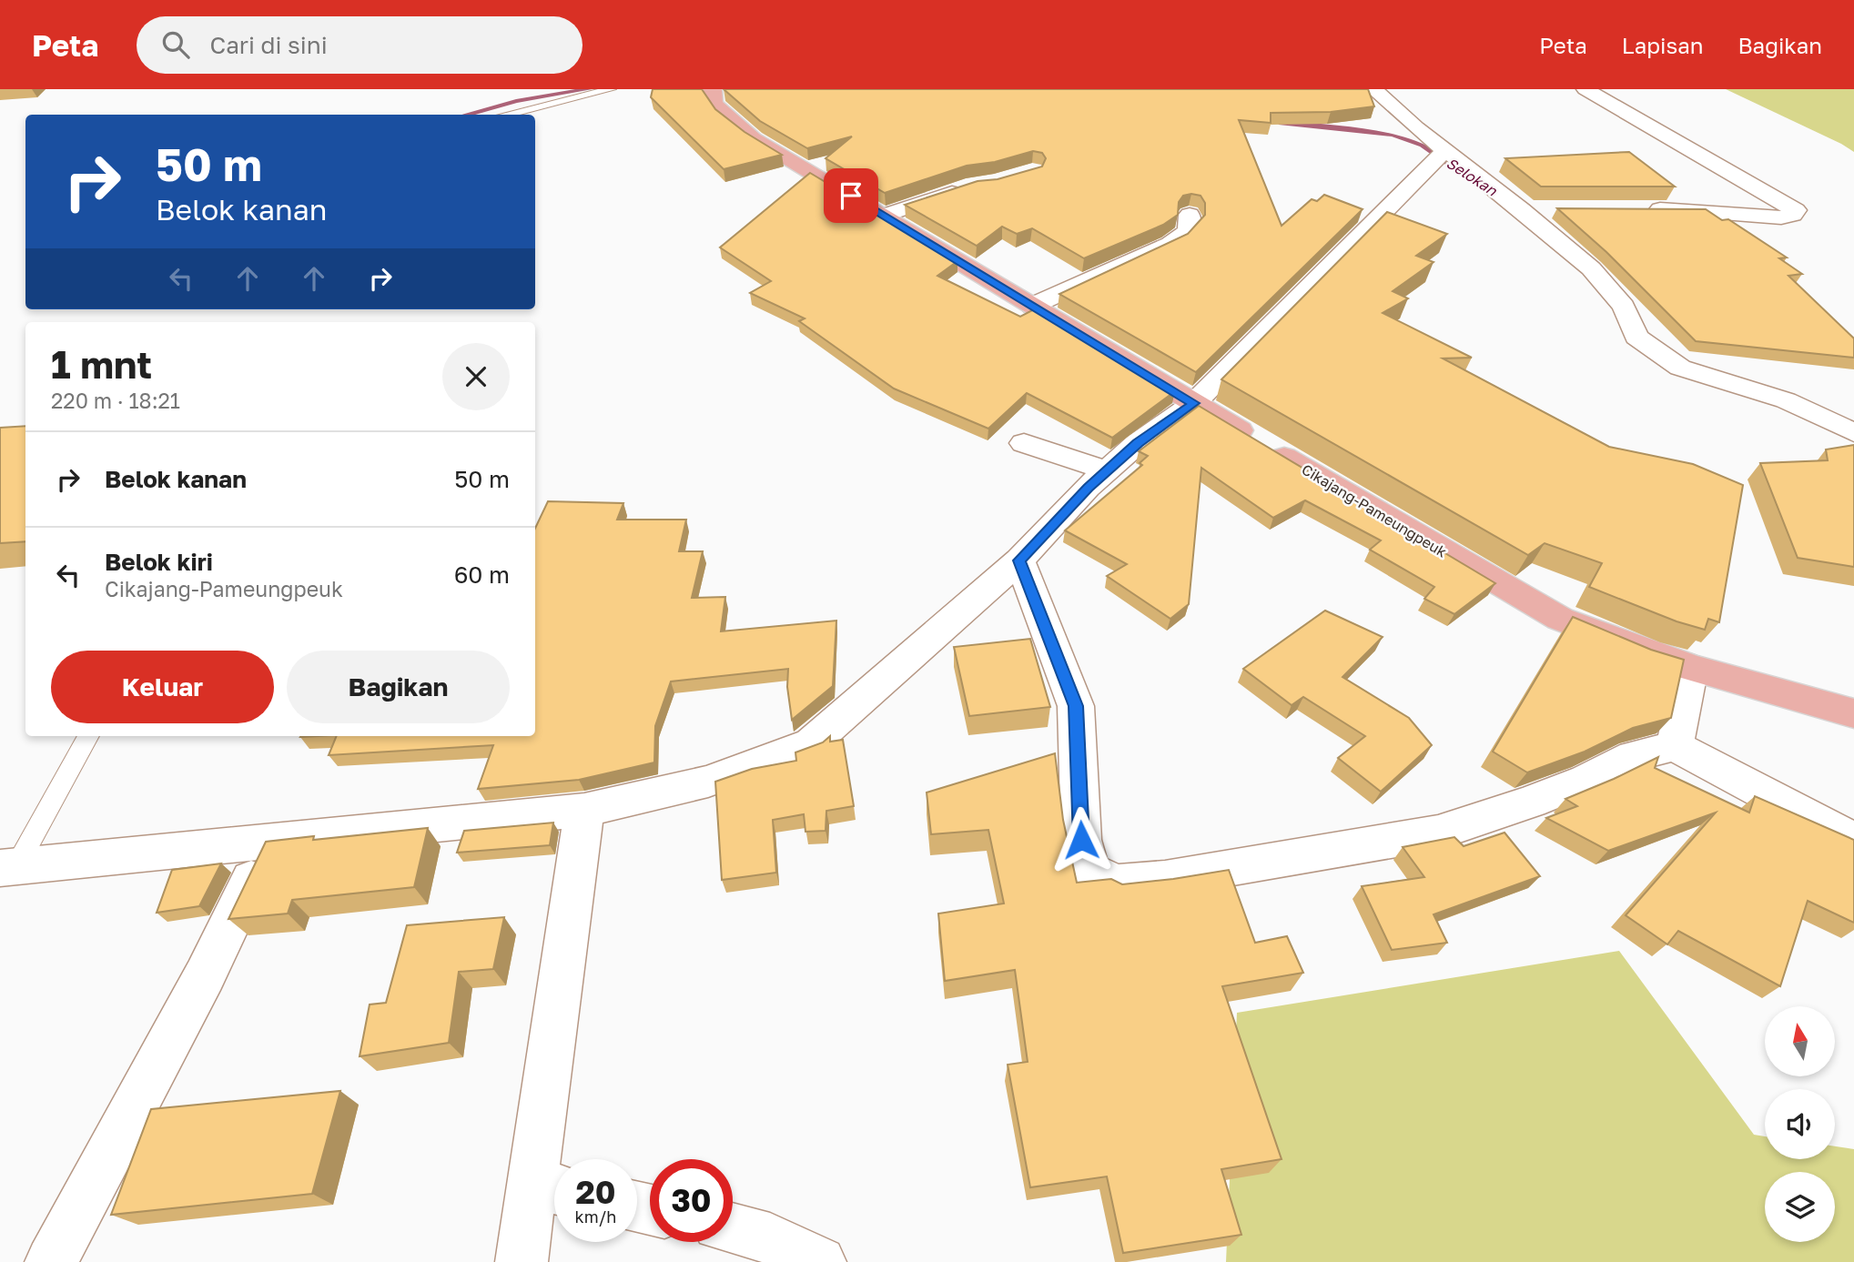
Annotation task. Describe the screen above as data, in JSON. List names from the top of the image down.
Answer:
{
  "streets": {
    "main road": ["Cikajang-Pameungpeuk"]
  },
  "water": ["Selokan"],
  "north": "top",
  "page": {
    "header": "Peta",
    "search": "Cari di sini",
    "nav": ["Peta", "Lapisan", "Bagikan"],
    "turn": ["50 m", "Belok kanan"],
    "heading": ["1 mnt", "220 m · 18:21"],
    "list": [
      {
        "name": "Belok kanan",
        "value": "50 m"
      },
      {
        "name": "Belok kiri",
        "note": "Cikajang-Pameungpeuk",
        "value": "60 m"
      }
    ],
    "buttons": ["Keluar", "Bagikan"],
    "speed": "20 km/h",
    "limit": "30"
  }
}
